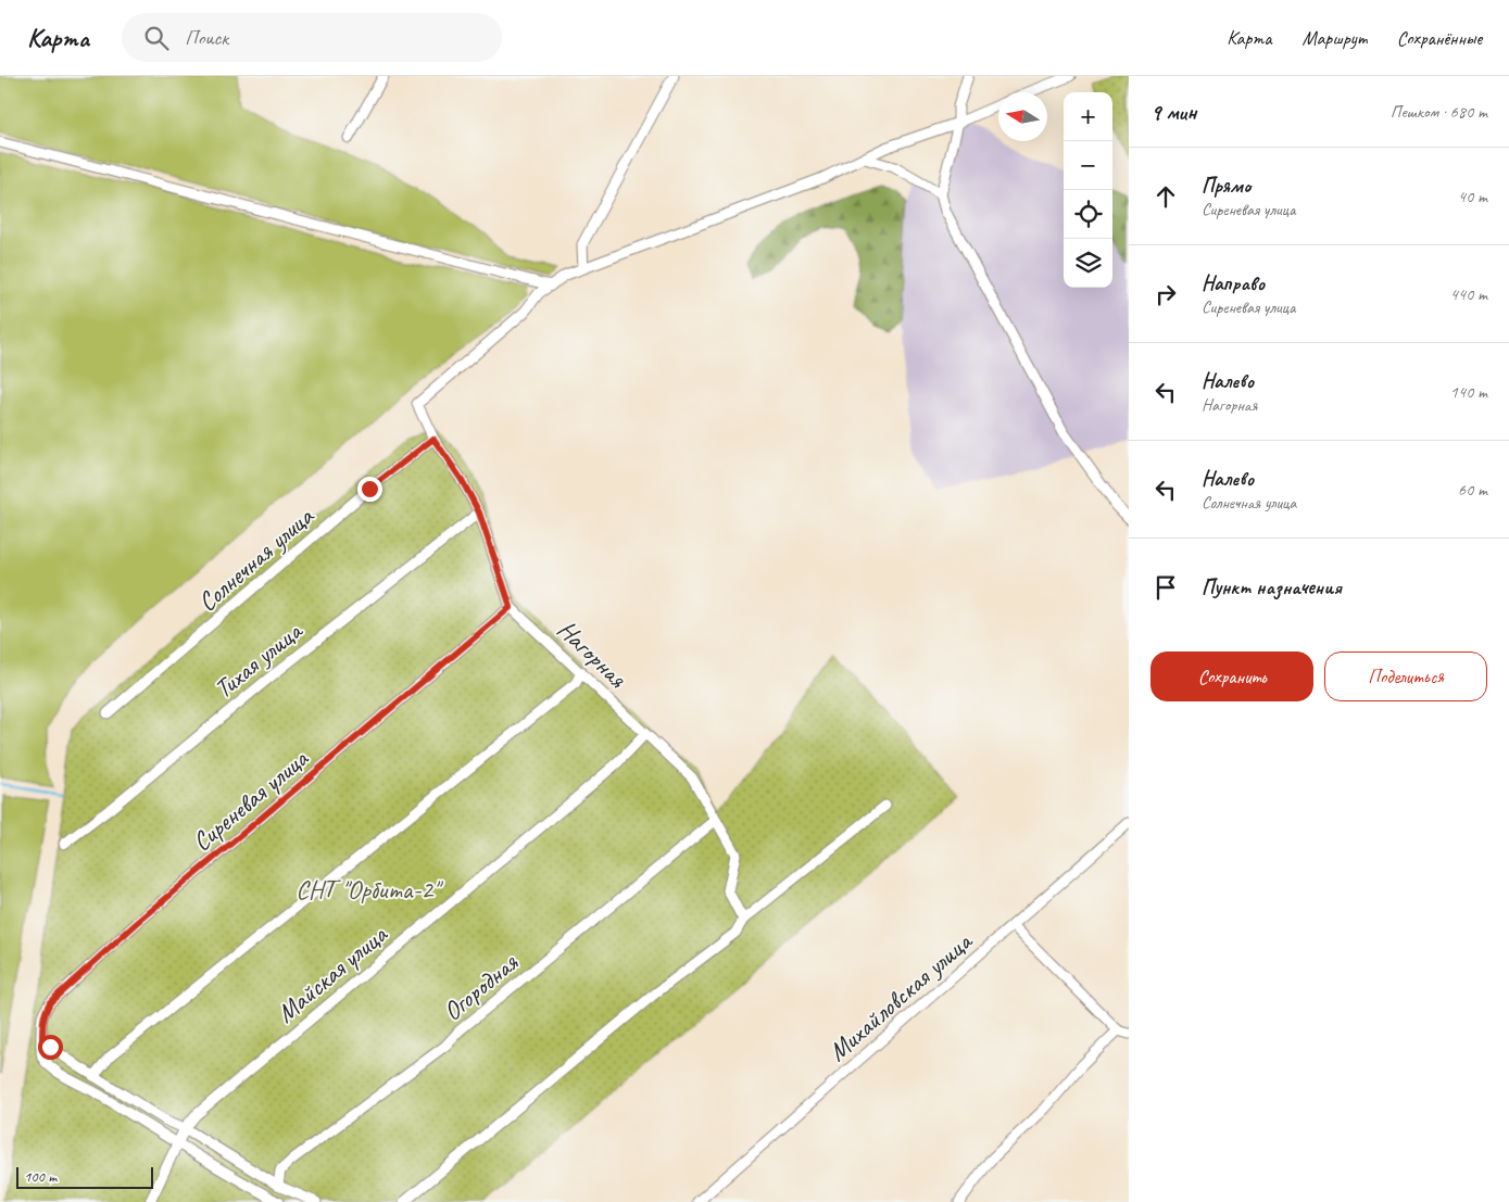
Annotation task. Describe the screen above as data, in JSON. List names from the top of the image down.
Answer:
{
  "streets": {
    "street": [
      "Солнечная улица",
      "Нагорная",
      "Тихая улица",
      "Сиреневая улица",
      "Майская улица",
      "Огородная",
      "Михайловская улица"
    ]
  },
  "crossings": [
    ["Солнечная улица", "Нагорная"],
    ["Нагорная", "Тихая улица"],
    ["Нагорная", "Сиреневая улица"],
    ["Нагорная", "Майская улица"],
    ["Нагорная", "Огородная"],
    ["Сиреневая улица", "Майская улица"]
  ],
  "parks": ["СНТ \"Орбита-2\""],
  "scale_bar": "100 m",
  "north": "left",
  "page": {
    "header": "Карта",
    "search": "Поиск",
    "nav": ["Карта", "Маршрут", "Сохранённые"],
    "heading": ["9 мин", "Пешком · 680 m"],
    "map_buttons": ["+", "−"],
    "list": [
      ["Прямо", "Сиреневая улица", "40 m"],
      ["Направо", "Сиреневая улица", "440 m"],
      ["Налево", "Нагорная", "140 m"],
      ["Налево", "Солнечная улица", "60 m"],
      "Пункт назначения"
    ],
    "buttons": ["Сохранить", "Поделиться"],
    "scale": "100 m"
  }
}
